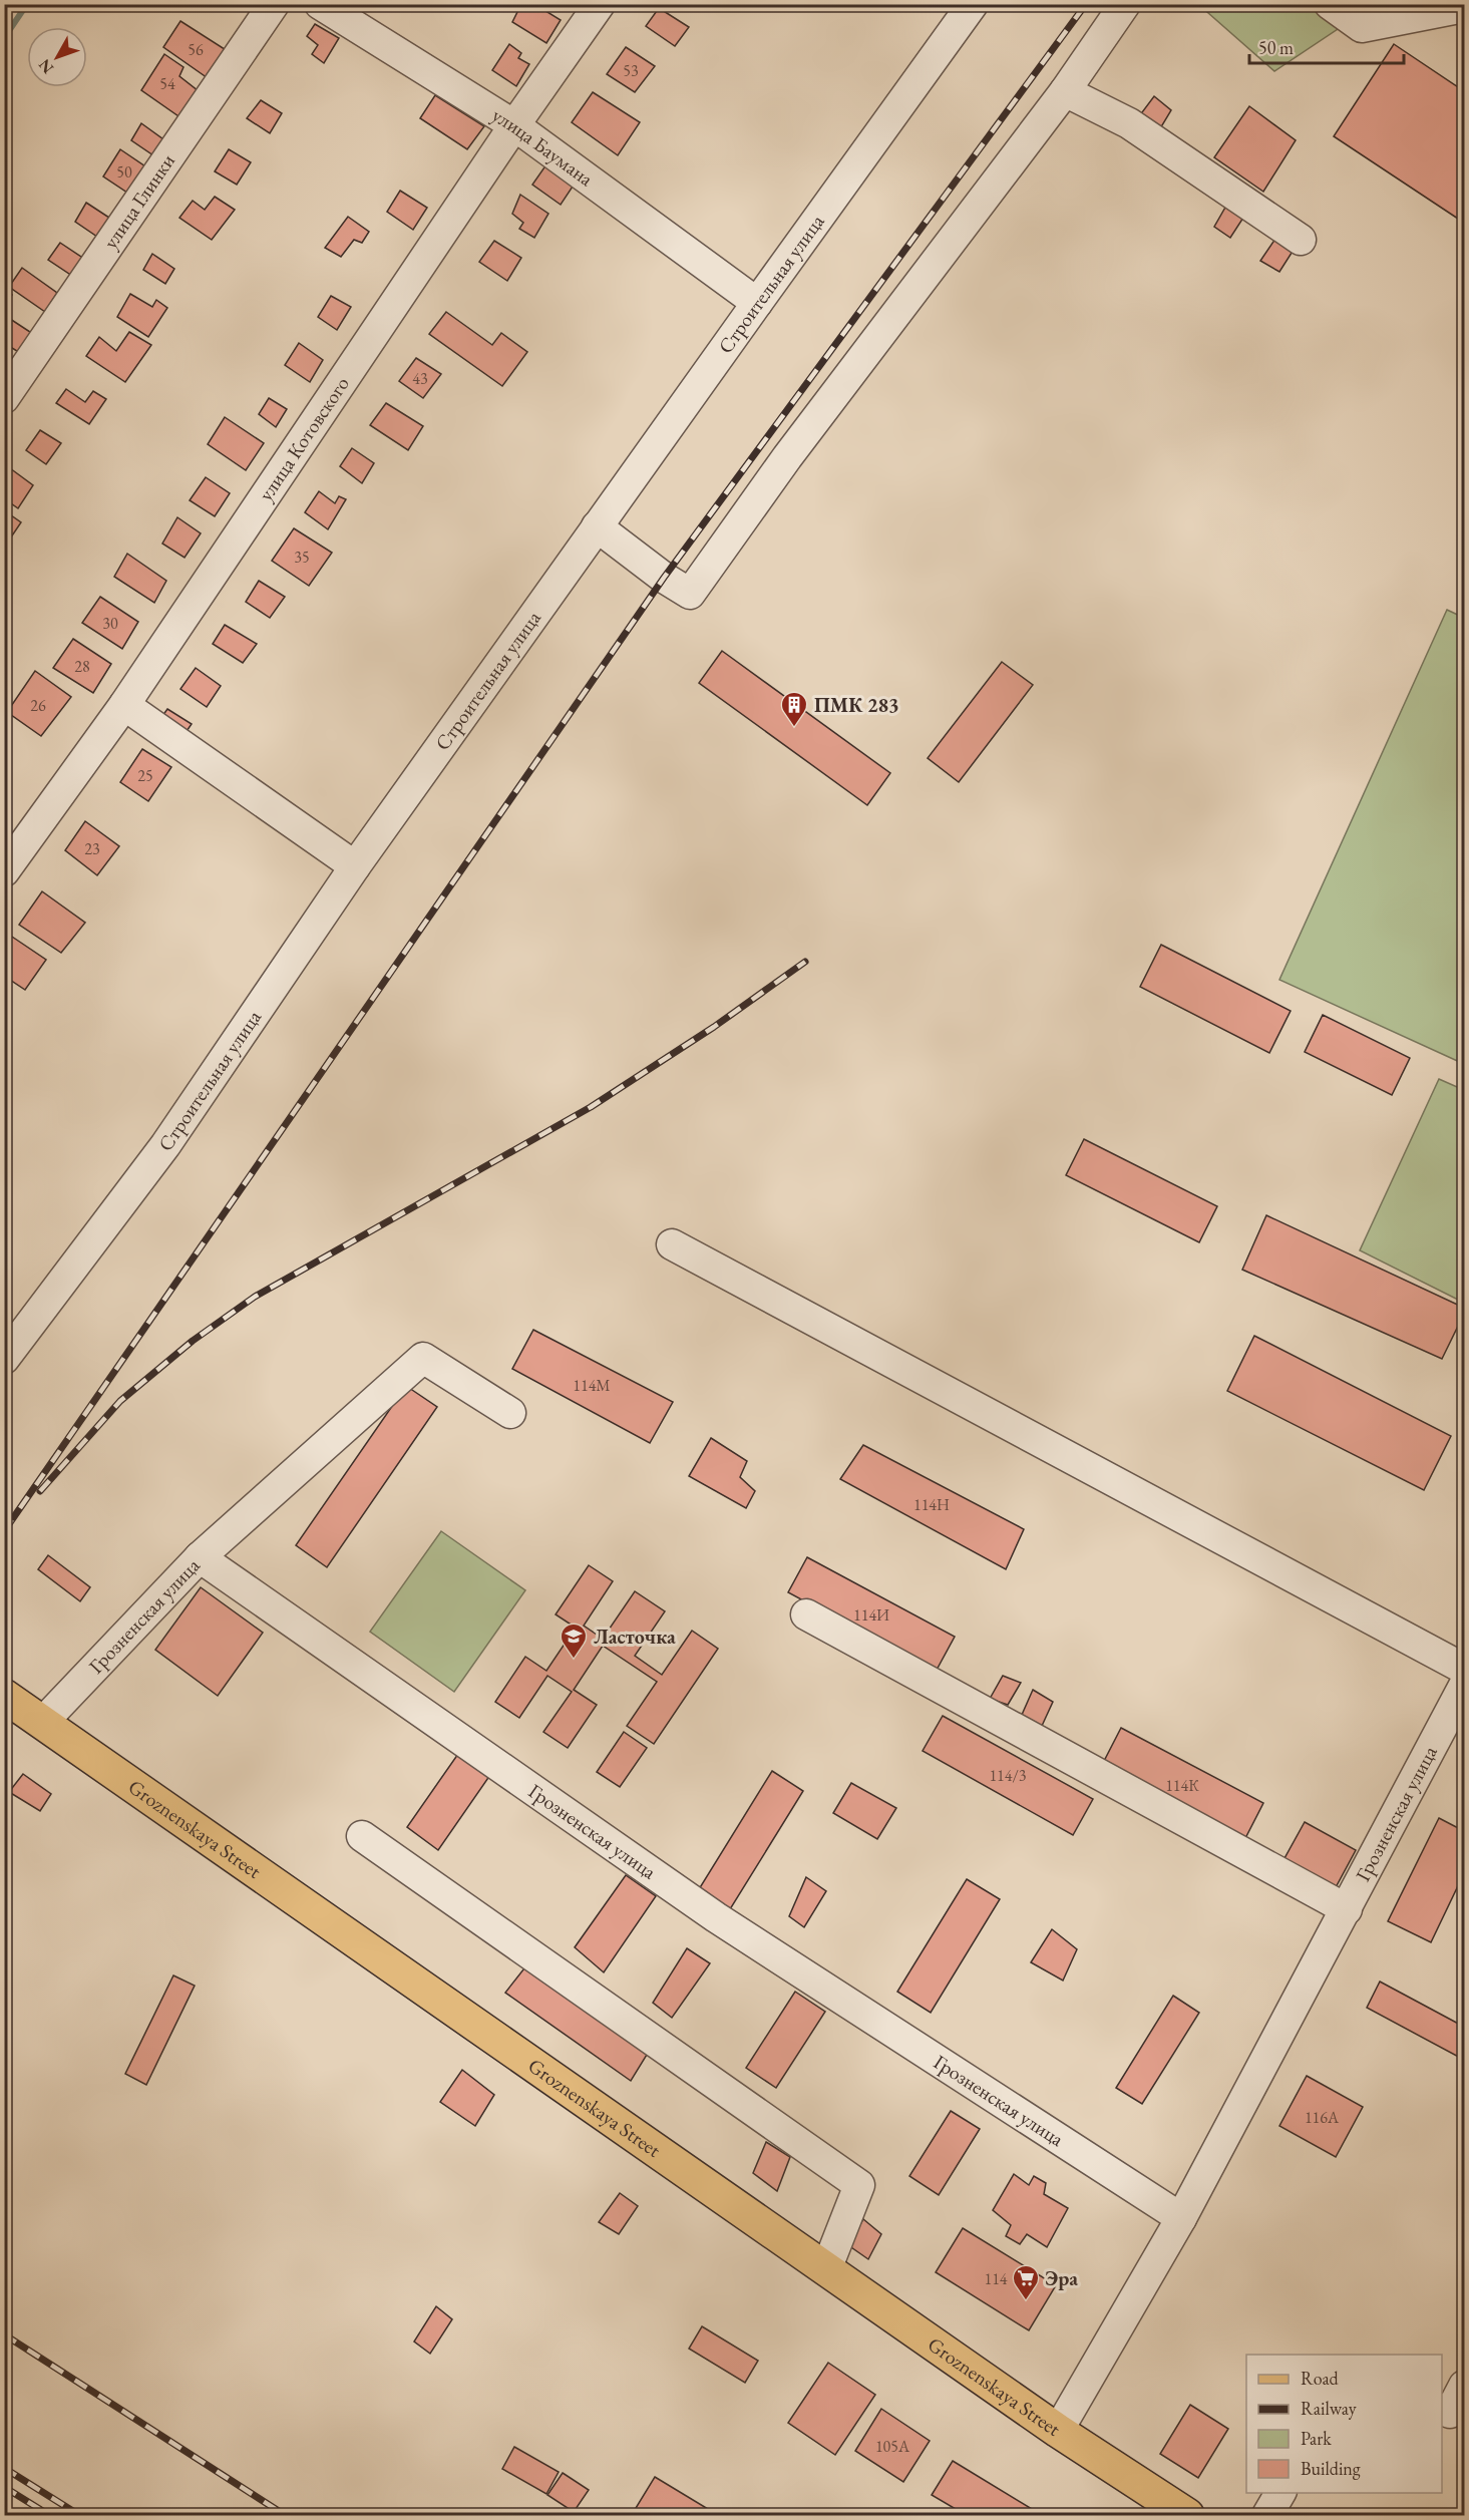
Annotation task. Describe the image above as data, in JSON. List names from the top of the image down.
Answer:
{
  "streets": {
    "main road": ["Groznenskaya Street"],
    "street": [
      "улица Баумана",
      "улица Глинки",
      "Строительная улица",
      "улица Котовского",
      "Грозненская улица"
    ]
  },
  "crossings": [
    ["улица Баумана", "Строительная улица"],
    ["улица Баумана", "улица Котовского"],
    ["Грозненская улица", "Groznenskaya Street"]
  ],
  "places": {
    "building": ["ПМК 283"],
    "school or university": ["Ласточка"],
    "supermarket": ["Эра"]
  },
  "house_numbers": [
    "56",
    "53",
    "54",
    "50",
    "43",
    "35",
    "30",
    "28",
    "26",
    "25",
    "23",
    "114М",
    "114Н",
    "114И",
    "114/3",
    "114К",
    "116А",
    "114",
    "105А"
  ],
  "legend": [
    "Road",
    "Railway",
    "Park",
    "Building"
  ],
  "scale_bar": "50 m",
  "north": "bottom left"
}
